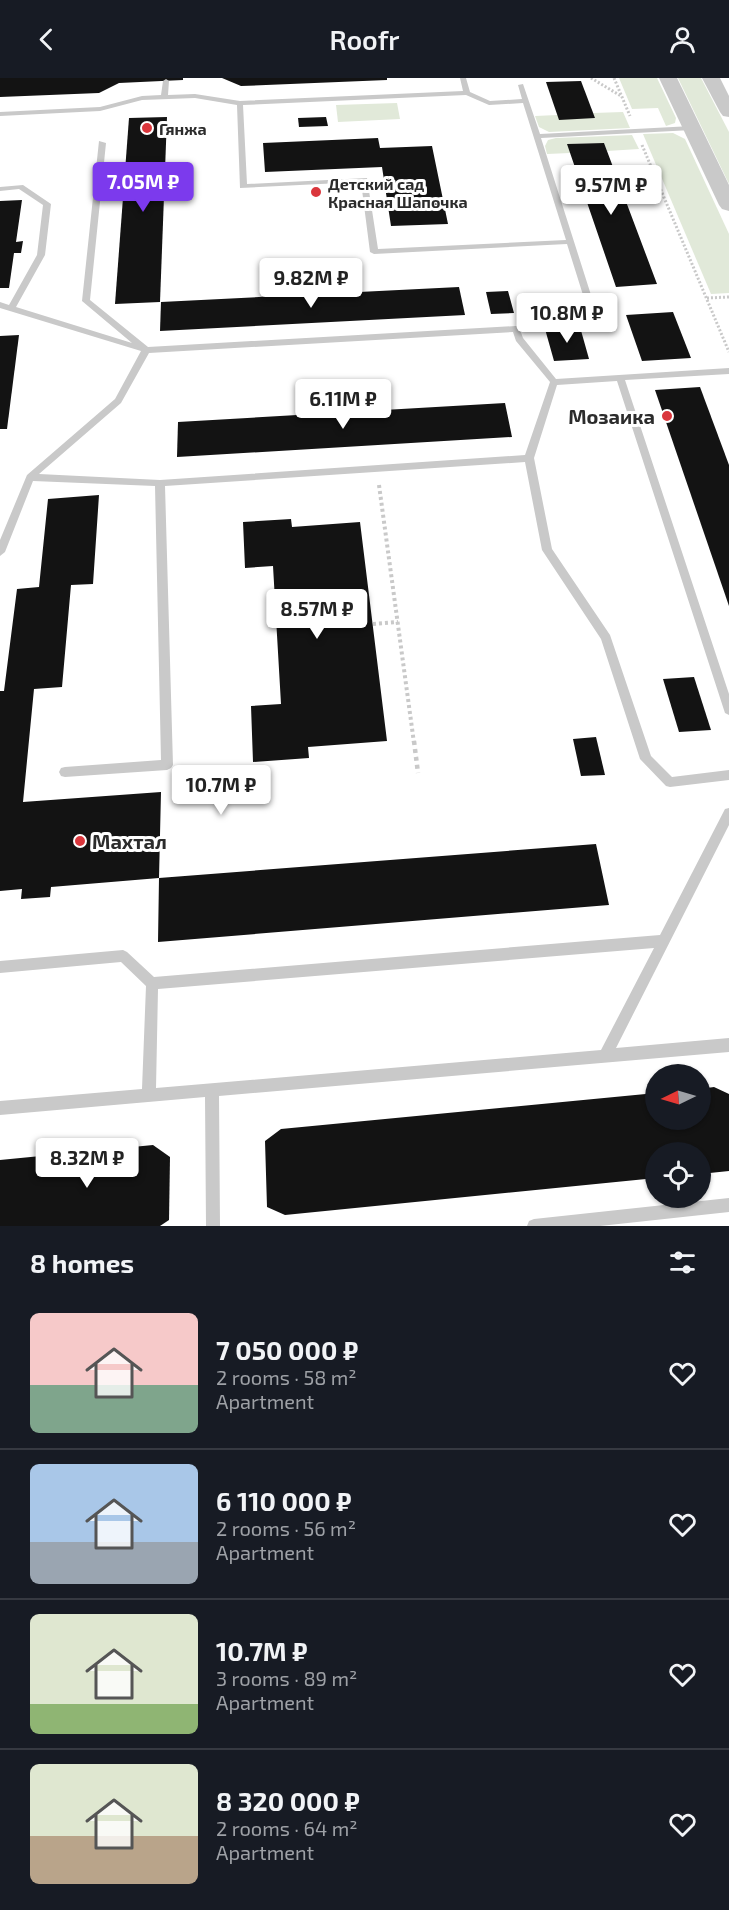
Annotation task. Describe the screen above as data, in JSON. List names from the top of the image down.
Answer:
{
  "places": [
    "Гянжа",
    "Детский сад Красная Шапочка",
    "Мозаика",
    "Махтал"
  ],
  "north": "left",
  "page": {
    "header": "Roofr",
    "price": [
      "7.05M ₽",
      "9.57M ₽",
      "9.82M ₽",
      "10.8M ₽",
      "6.11M ₽",
      "8.57M ₽",
      "10.7M ₽",
      "8.32M ₽"
    ],
    "heading": "8 homes",
    "list": [
      {
        "name": "7 050 000 ₽",
        "note": "2 rooms · 58 m² · Apartment"
      },
      {
        "name": "6 110 000 ₽",
        "note": "2 rooms · 56 m² · Apartment"
      },
      {
        "name": "10.7M ₽",
        "note": "3 rooms · 89 m² · Apartment"
      },
      {
        "name": "8 320 000 ₽",
        "note": "2 rooms · 64 m² · Apartment"
      }
    ]
  }
}
